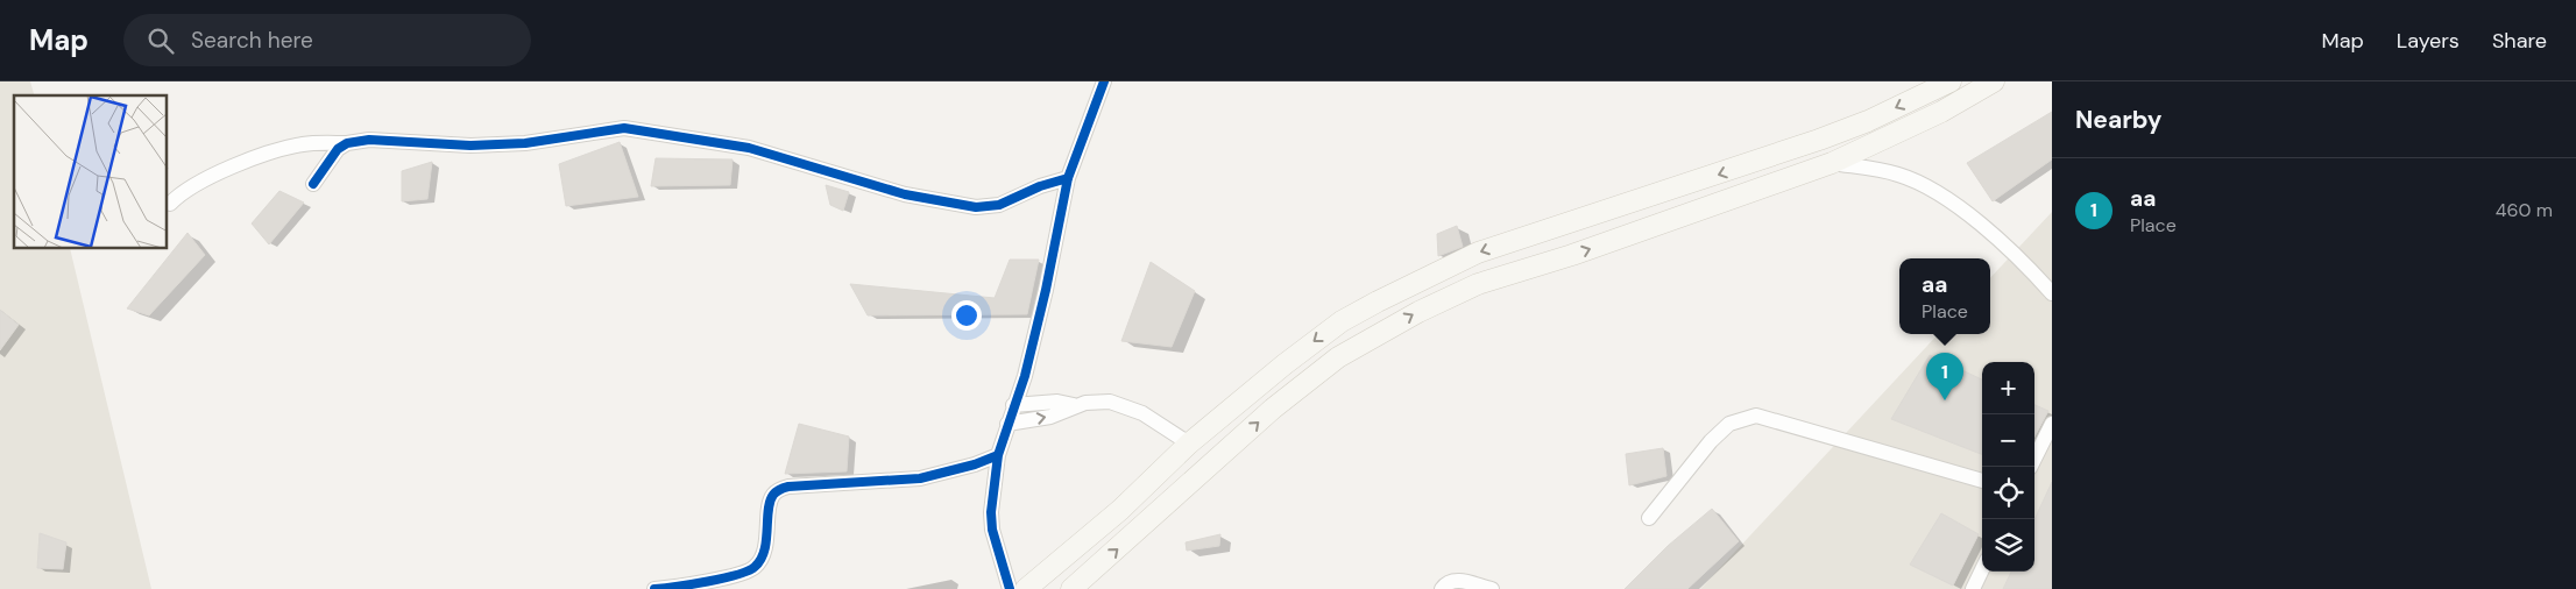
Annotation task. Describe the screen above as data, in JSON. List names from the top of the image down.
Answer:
{
  "page": {
    "header": "Map",
    "search": "Search here",
    "nav": ["Map", "Layers", "Share"],
    "heading": "Nearby",
    "list": [
      {
        "mark": "1",
        "name": "aa",
        "note": "Place",
        "value": "460 m"
      }
    ],
    "popup": ["aa", "Place"],
    "pins": "1",
    "map_buttons": ["+", "−"]
  }
}
